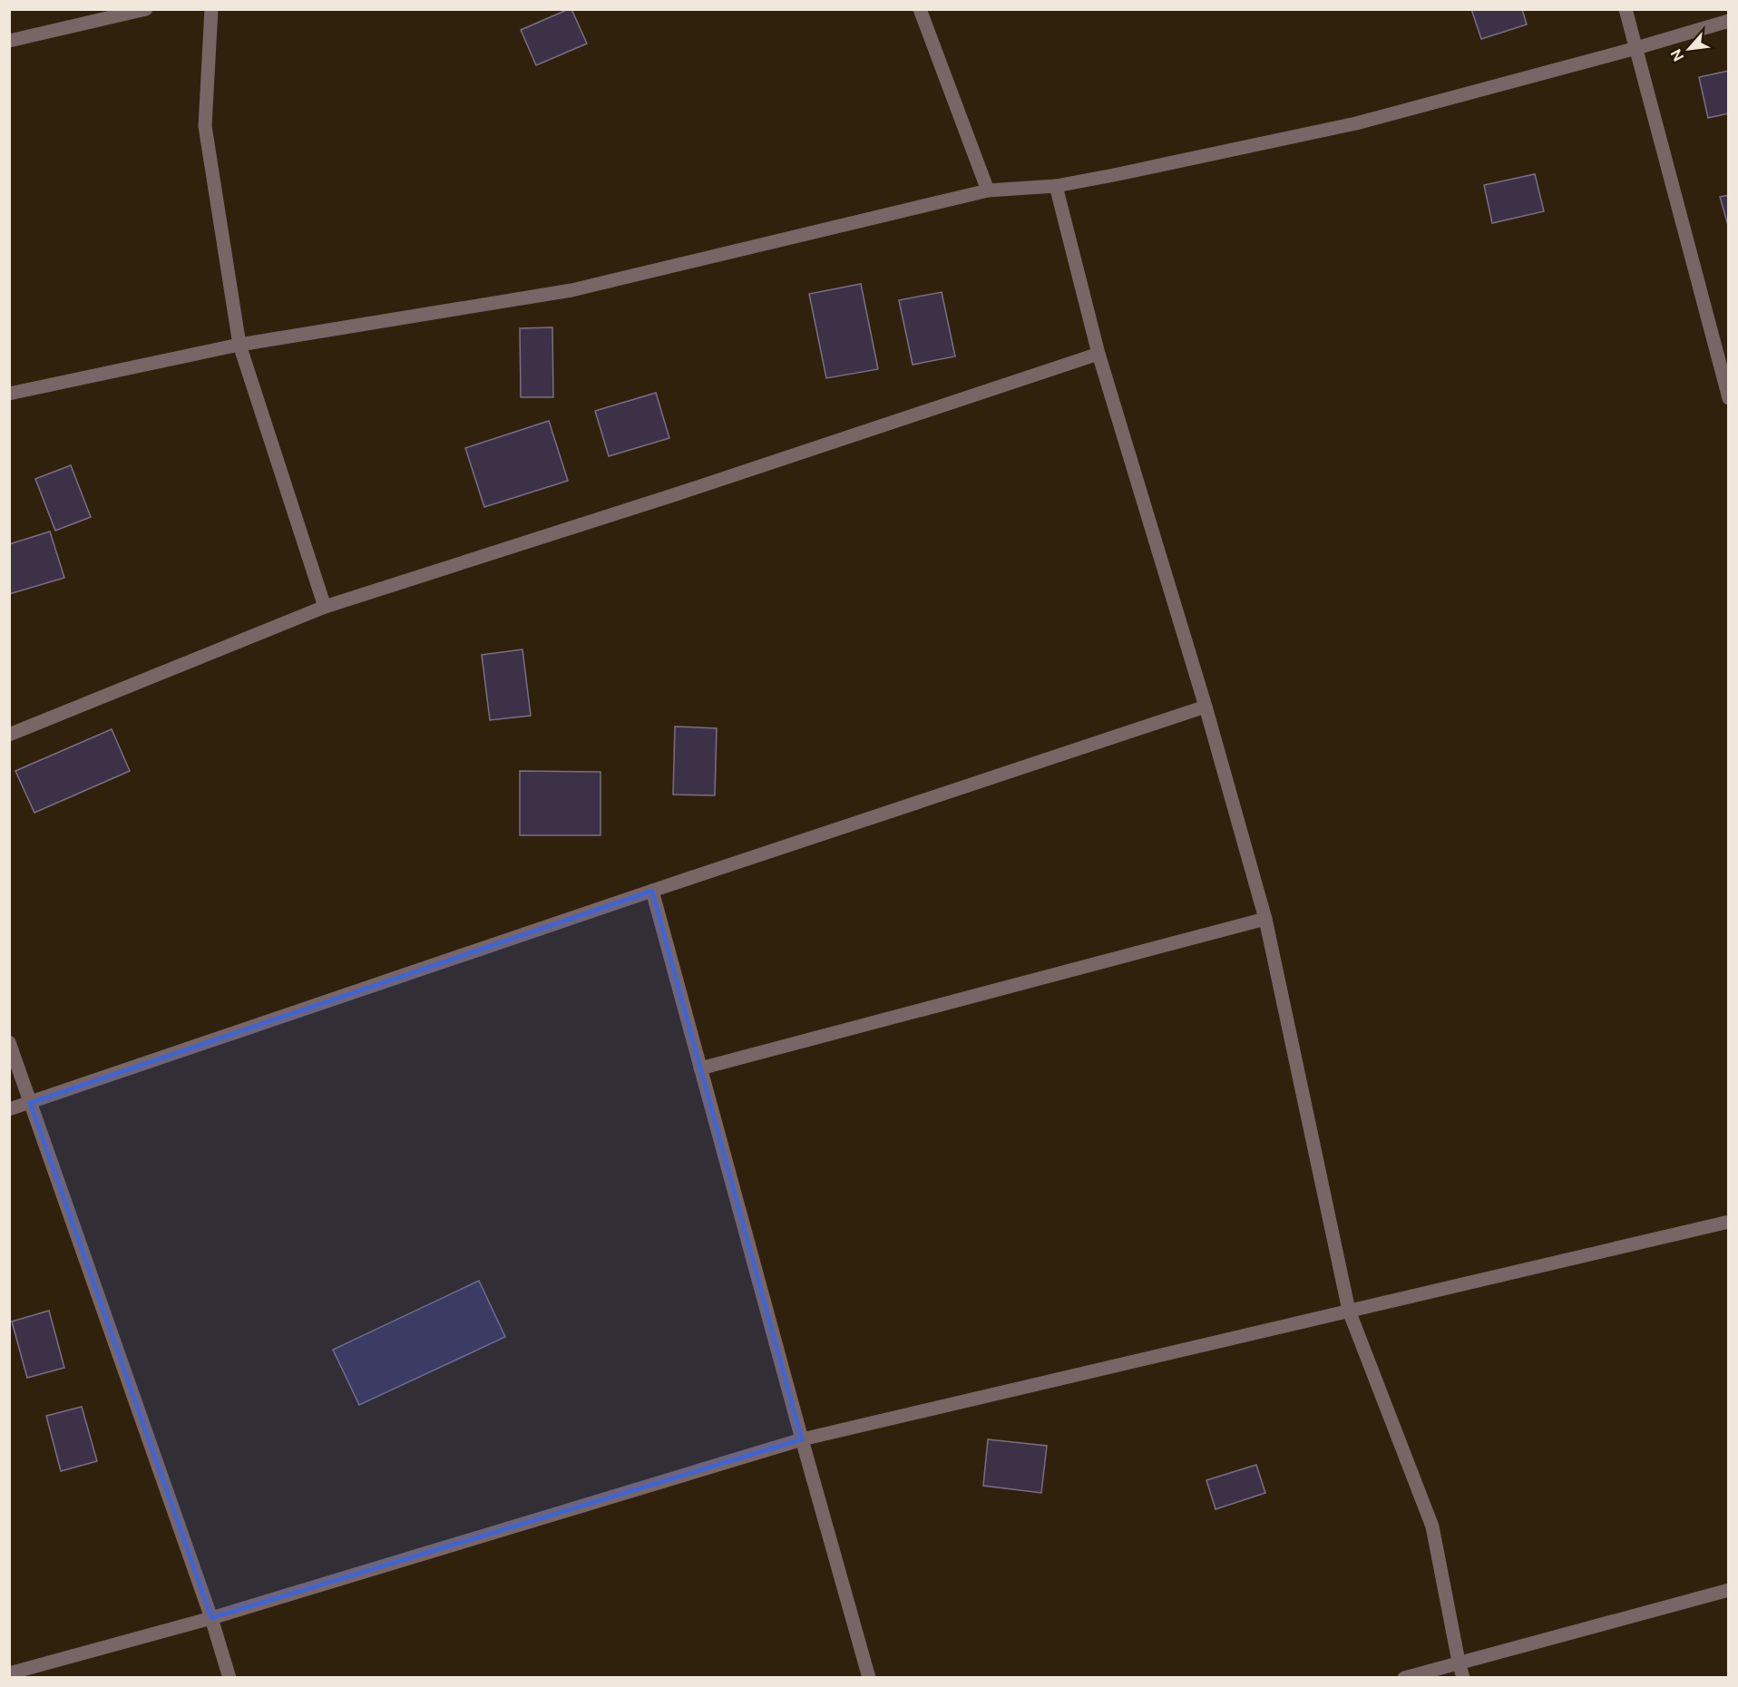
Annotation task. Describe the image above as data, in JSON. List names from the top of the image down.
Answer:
{
  "north": "bottom left"
}
